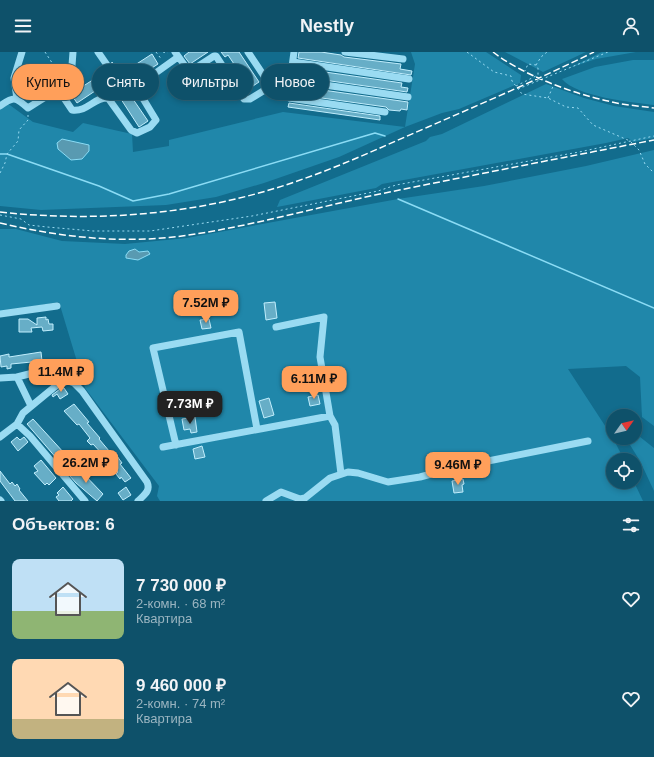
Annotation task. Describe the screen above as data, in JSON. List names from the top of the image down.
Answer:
{
  "north": "top right",
  "page": {
    "header": "Nestly",
    "chip": [
      "Купить",
      "Снять",
      "Фильтры",
      "Новое"
    ],
    "price": [
      "7.52M ₽",
      "11.4M ₽",
      "6.11M ₽",
      "7.73M ₽",
      "26.2M ₽",
      "9.46M ₽"
    ],
    "heading": "Объектов: 6",
    "list": [
      {
        "name": "7 730 000 ₽",
        "note": "2-комн. · 68 m² · Квартира"
      },
      {
        "name": "9 460 000 ₽",
        "note": "2-комн. · 74 m² · Квартира"
      }
    ]
  }
}
